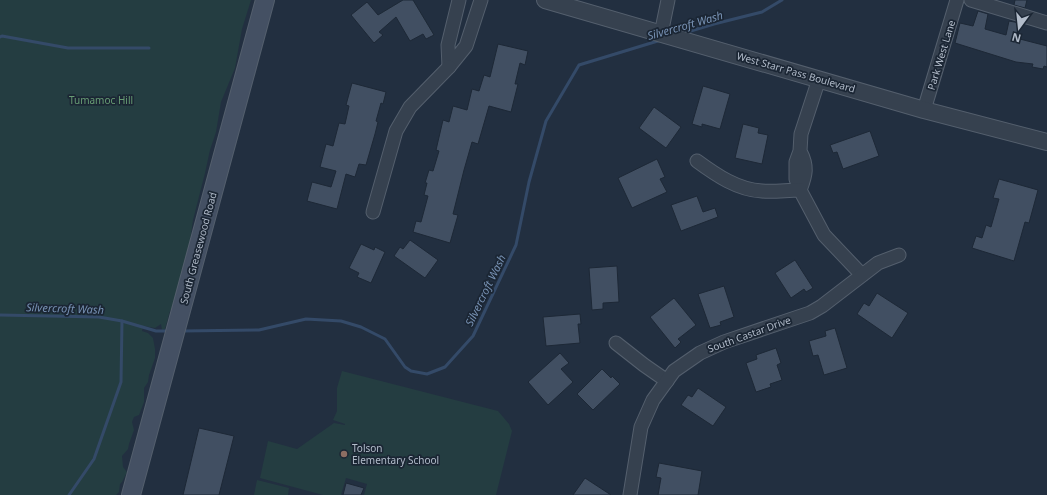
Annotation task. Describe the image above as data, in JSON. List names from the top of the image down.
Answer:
{
  "streets": {
    "main road": ["South Greasewood Road"],
    "street": ["Park West Lane", "West Starr Pass Boulevard", "South Castar Drive"]
  },
  "crossings": [
    ["Park West Lane", "West Starr Pass Boulevard"]
  ],
  "water": ["Silvercroft Wash"],
  "parks": ["Tumamoc Hill"],
  "places": ["Tolson Elementary School"],
  "north": "bottom"
}
